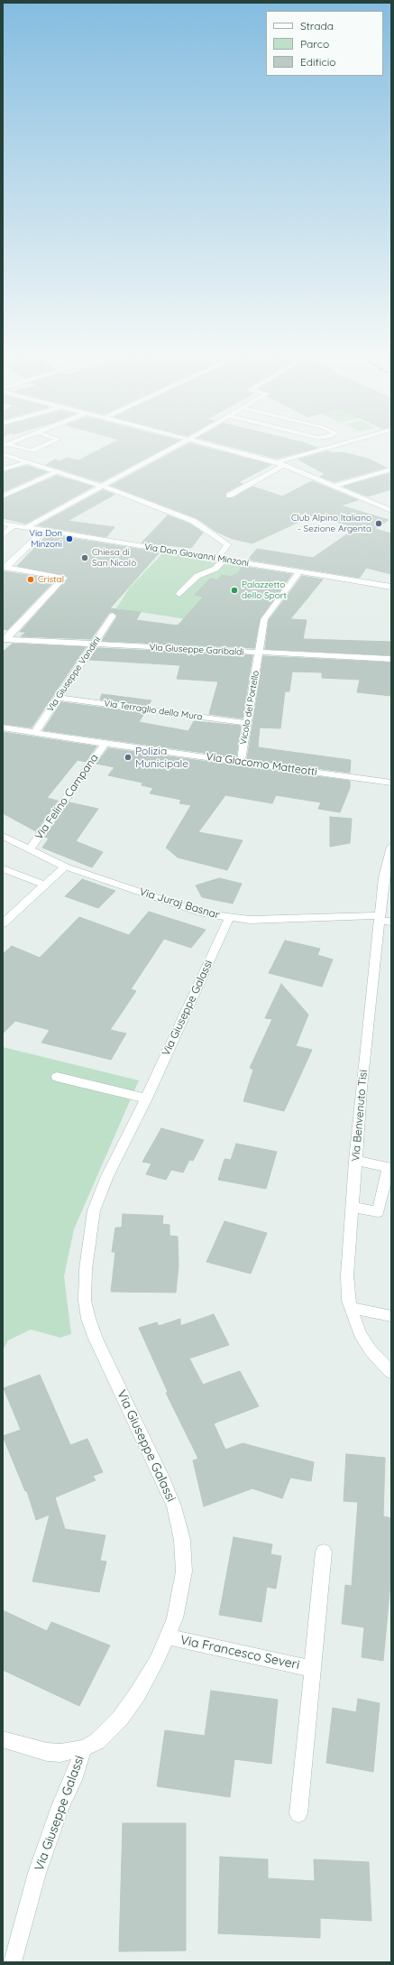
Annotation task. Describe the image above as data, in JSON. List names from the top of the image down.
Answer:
{
  "streets": {
    "street": [
      "Via Don Giovanni Minzoni",
      "Via Giuseppe Garibaldi",
      "Via Giuseppe Vandini",
      "Vicolo del Portello",
      "Via Terraglio della Mura",
      "Via Giacomo Matteotti",
      "Via Felino Campana",
      "Via Juraj Basnar",
      "Via Giuseppe Galassi",
      "Via Benvenuto Tisi",
      "Via Francesco Severi"
    ]
  },
  "crossings": [
    ["Via Don Giovanni Minzoni", "Vicolo del Portello"],
    ["Via Giuseppe Garibaldi", "Via Giuseppe Vandini"],
    ["Via Giuseppe Garibaldi", "Vicolo del Portello"],
    ["Via Giuseppe Vandini", "Via Terraglio della Mura"],
    ["Via Giuseppe Vandini", "Via Giacomo Matteotti"],
    ["Vicolo del Portello", "Via Terraglio della Mura"],
    ["Vicolo del Portello", "Via Giacomo Matteotti"],
    ["Via Giacomo Matteotti", "Via Felino Campana"],
    ["Via Felino Campana", "Via Juraj Basnar"],
    ["Via Juraj Basnar", "Via Giuseppe Galassi"],
    ["Via Juraj Basnar", "Via Benvenuto Tisi"],
    ["Via Giuseppe Galassi", "Via Francesco Severi"]
  ],
  "places": [
    "Club Alpino Italiano - Sezione Argenta",
    "Via Don Minzoni",
    "Chiesa di San Nicolò",
    "Cristal",
    "Palazzetto dello Sport",
    "Polizia Municipale"
  ],
  "legend": ["Strada", "Parco", "Edificio"]
}
